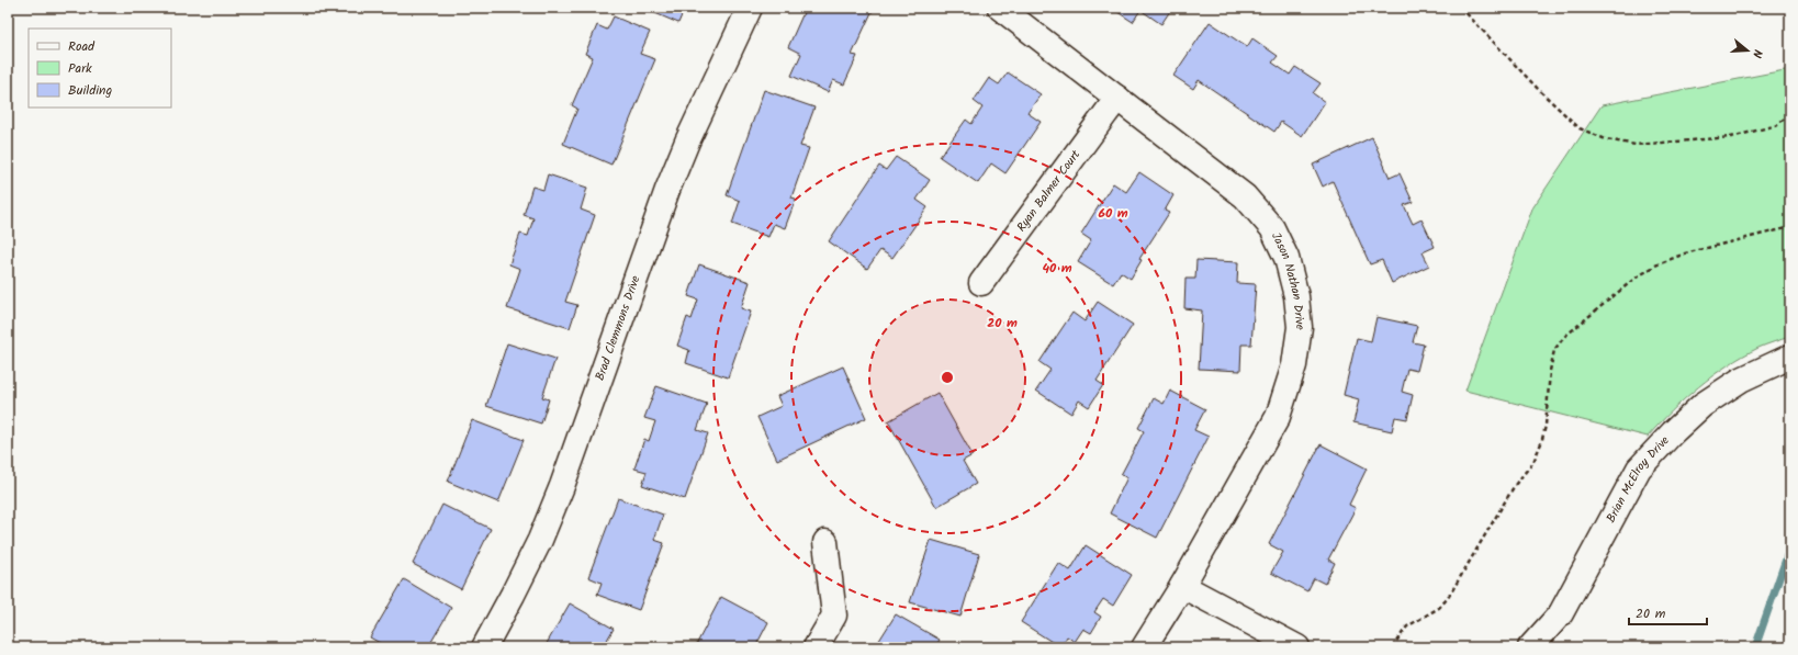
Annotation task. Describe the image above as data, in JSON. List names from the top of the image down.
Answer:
{
  "streets": {
    "street": [
      "Ryan Balmer Court",
      "Jason Nathan Drive",
      "Brad Clemmons Drive",
      "Brian McElroy Drive"
    ]
  },
  "crossings": [
    ["Ryan Balmer Court", "Jason Nathan Drive"]
  ],
  "legend": ["Road", "Park", "Building"],
  "scale_bar": "20 m",
  "north": "right",
  "rings": ["60 m", "40 m", "20 m"]
}
